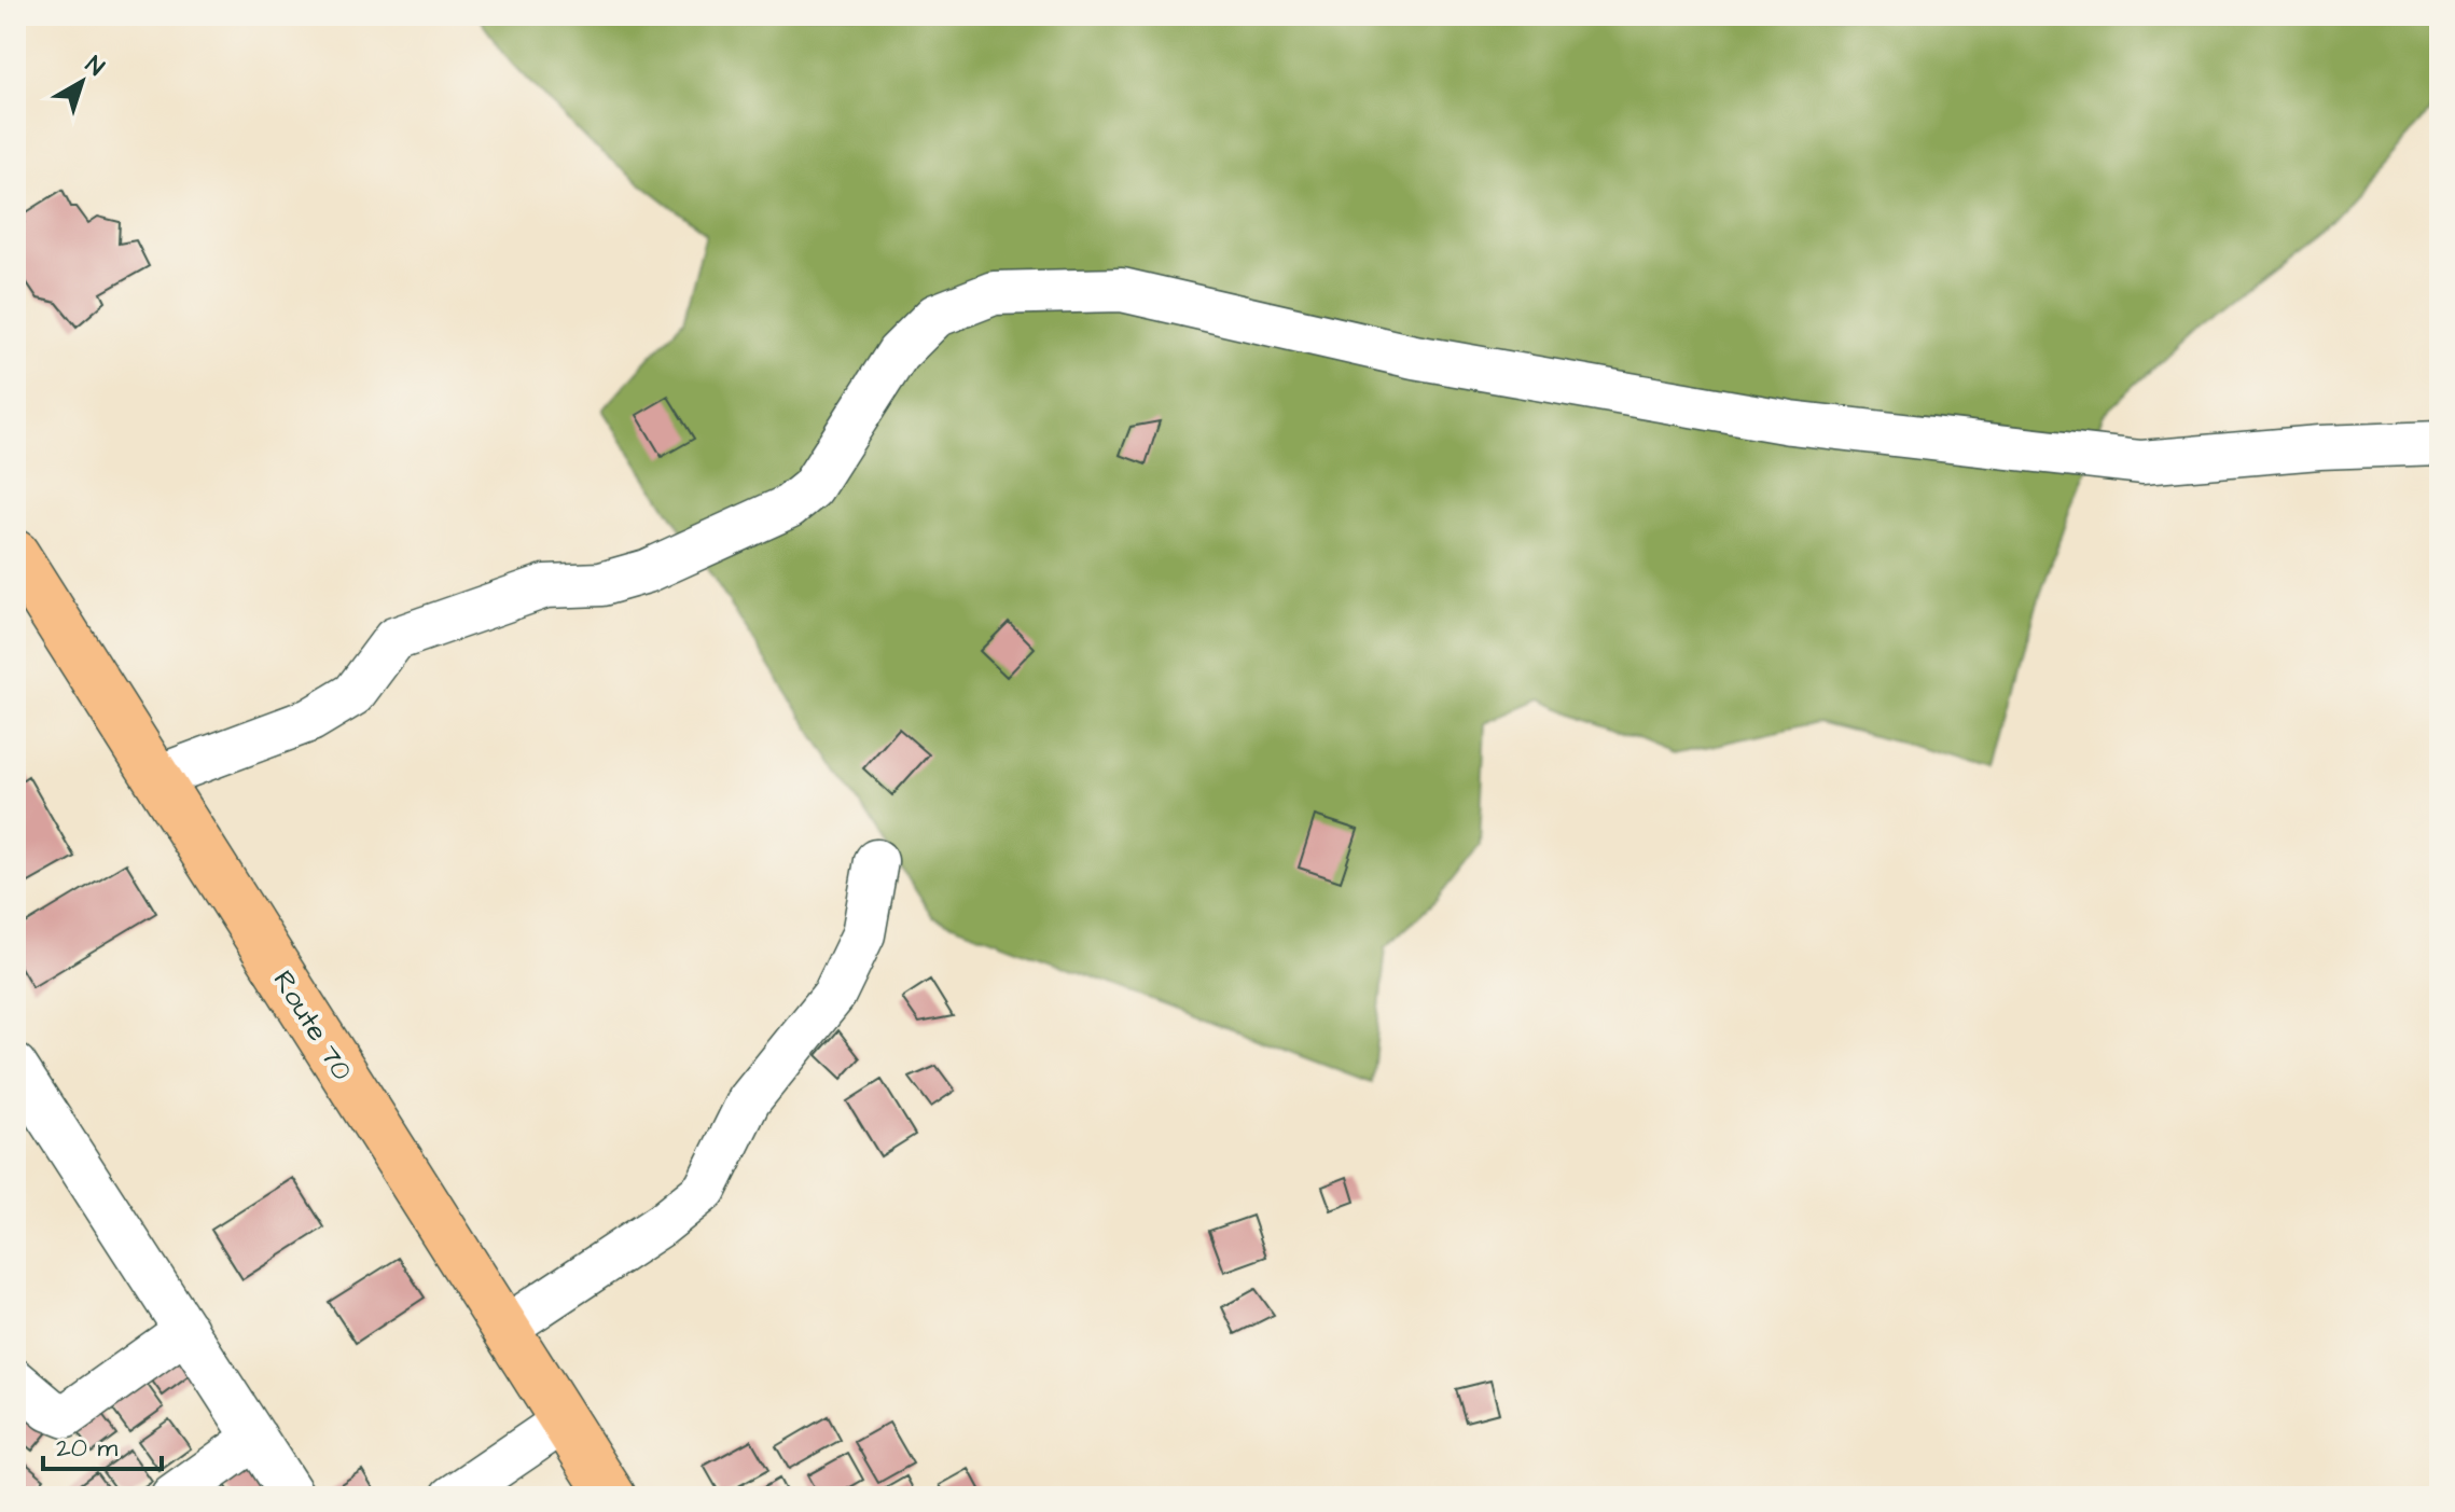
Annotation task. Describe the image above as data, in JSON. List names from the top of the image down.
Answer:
{
  "streets": {
    "highway": ["Route 70"]
  },
  "scale_bar": "20 m",
  "north": "top right"
}
